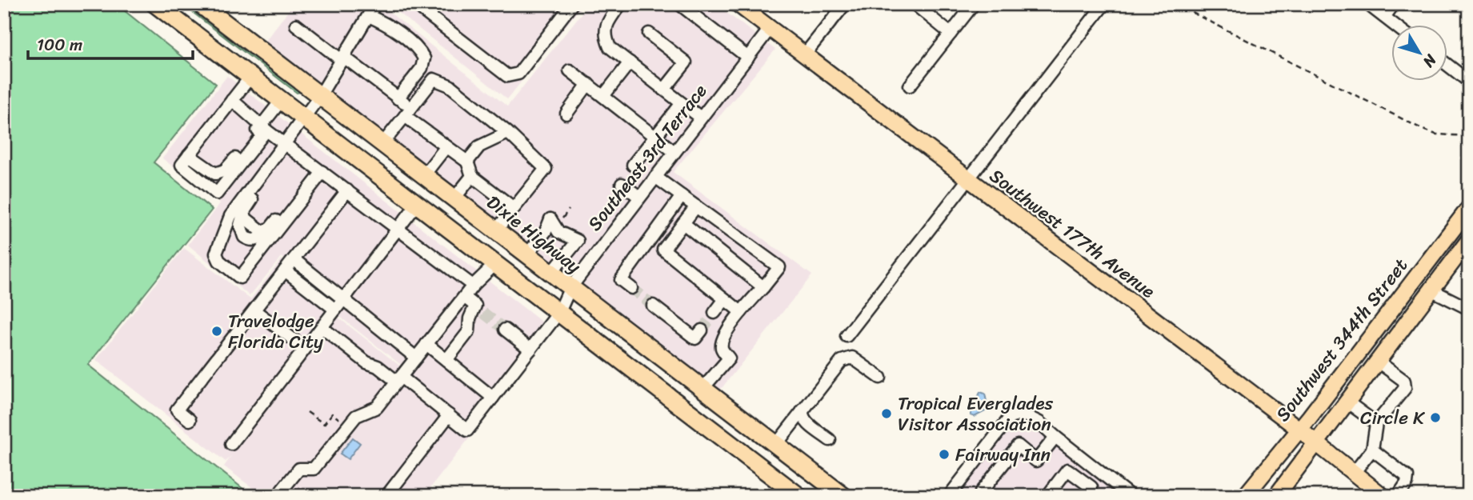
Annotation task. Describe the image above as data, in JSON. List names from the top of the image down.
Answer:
{
  "streets": {
    "highway": ["Dixie Highway"],
    "main road": ["Southwest 177th Avenue", "Southwest 344th Street"],
    "street": ["Southeast 3rd Terrace"]
  },
  "crossings": [
    ["Southeast 3rd Terrace", "Southwest 177th Avenue"],
    ["Southeast 3rd Terrace", "Dixie Highway"],
    ["Southwest 177th Avenue", "Southwest 344th Street"]
  ],
  "places": [
    "Travelodge Florida City",
    "Tropical Everglades Visitor Association",
    "Circle K",
    "Fairway Inn"
  ],
  "scale_bar": "100 m",
  "north": "bottom right"
}
